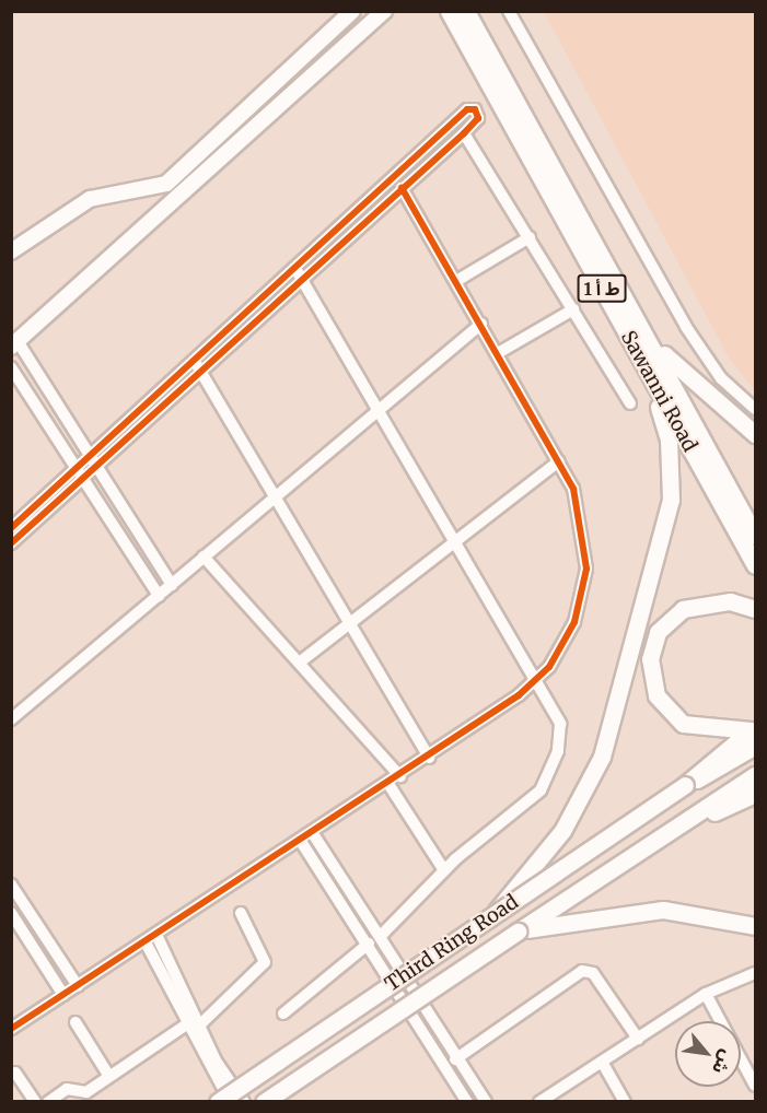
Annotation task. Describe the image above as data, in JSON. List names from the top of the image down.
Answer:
{
  "streets": {
    "highway": ["ط أ 1", "Sawanni Road", "Third Ring Road"]
  },
  "north": "bottom right"
}
